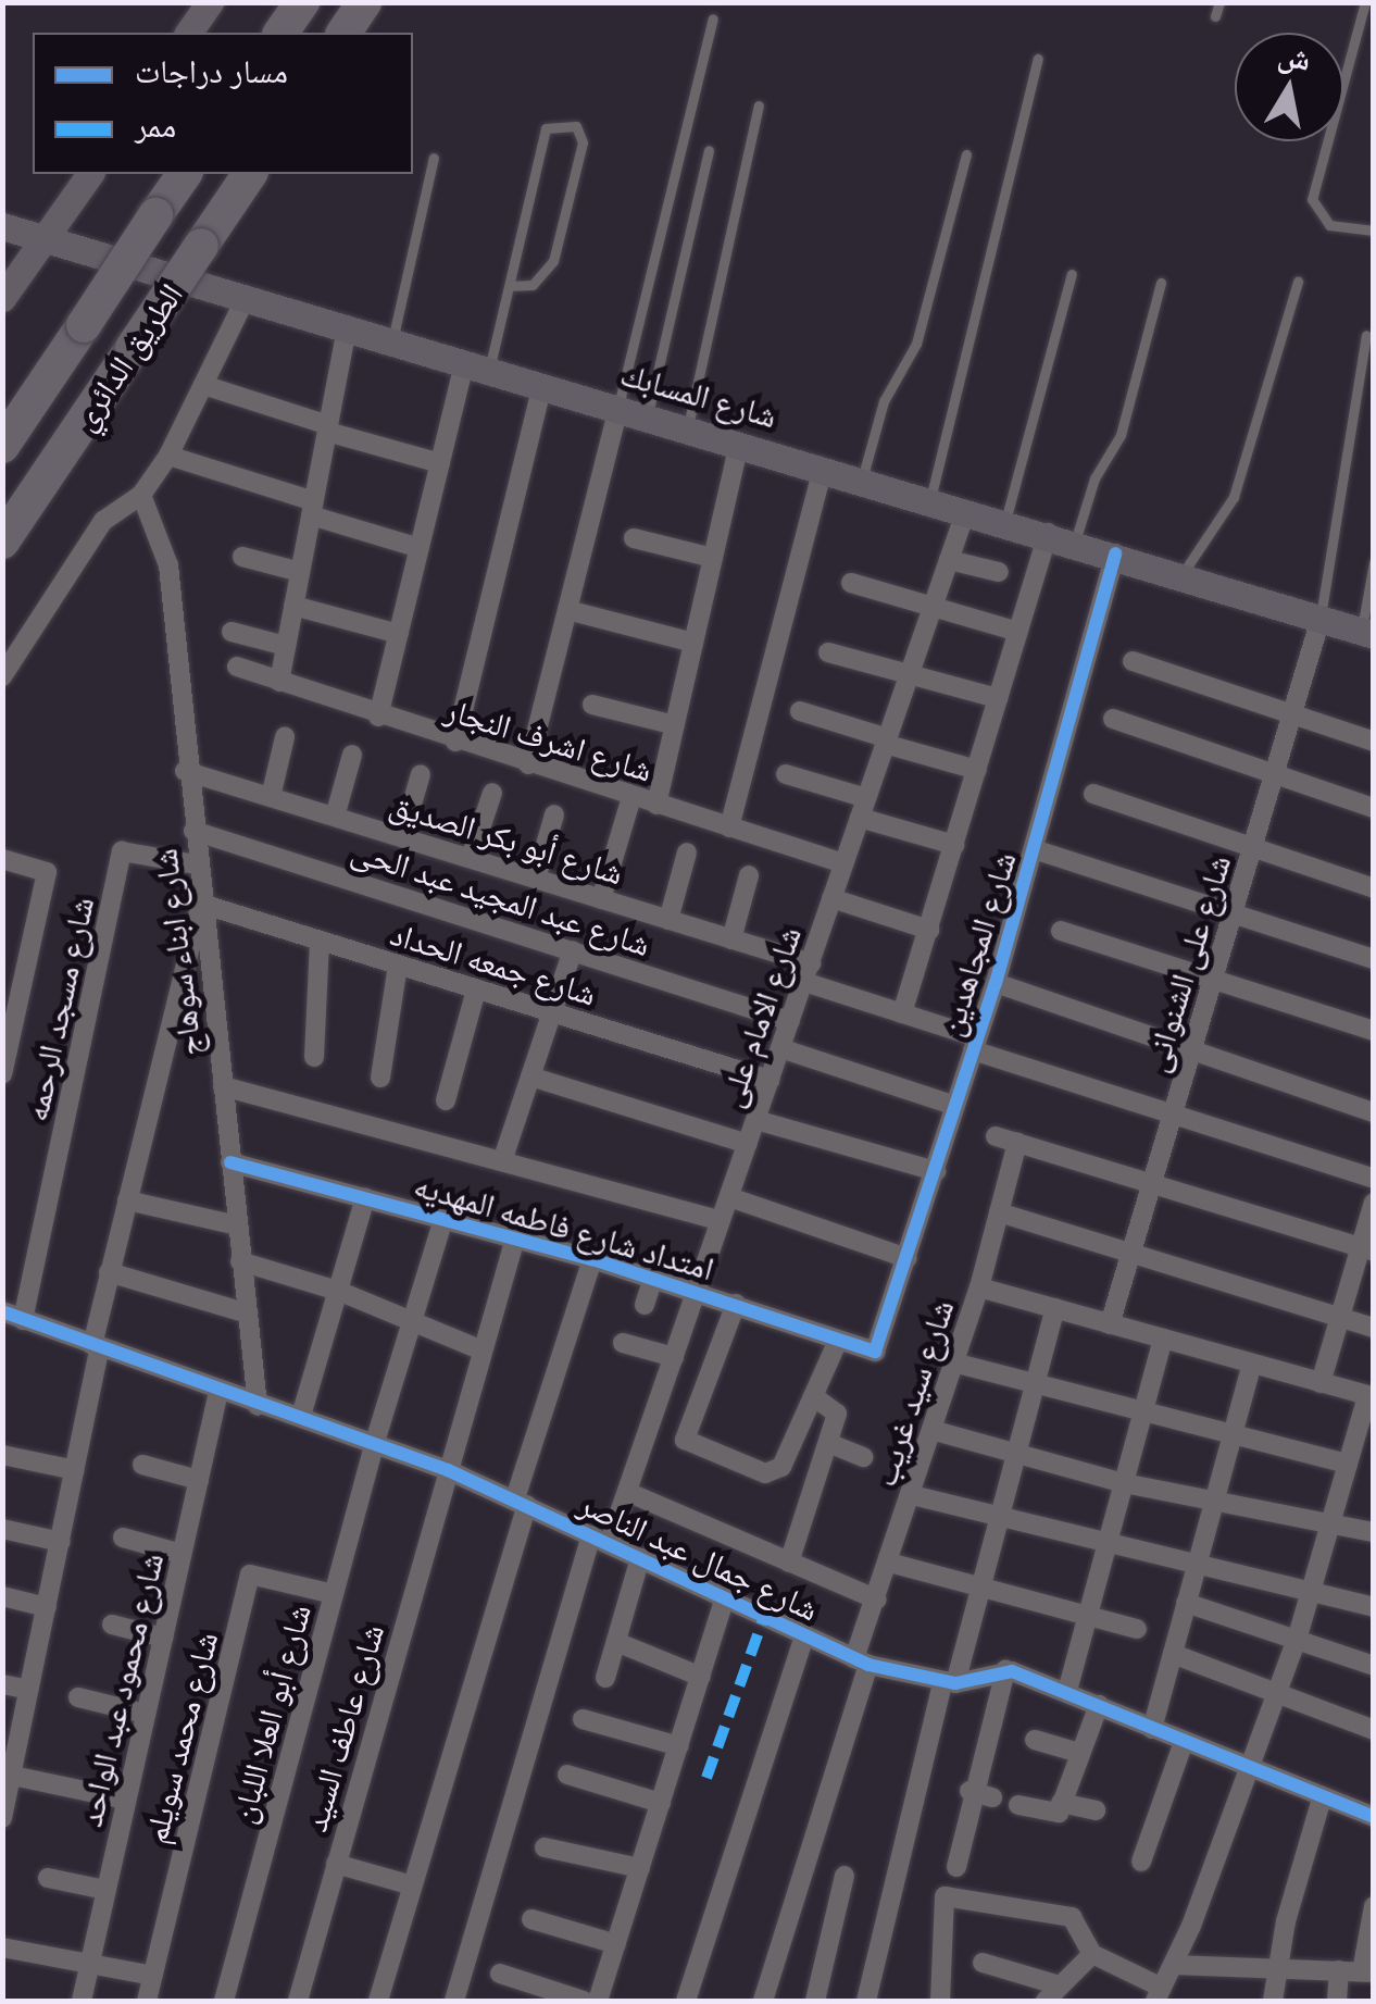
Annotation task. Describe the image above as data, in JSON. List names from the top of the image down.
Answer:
{
  "streets": {
    "highway": ["الطريق الدائري"],
    "street": [
      "شارع المسابك",
      "شارع اشرف النجار",
      "شارع أبو بكر الصديق",
      "شارع عبد المجيد عبد الحى",
      "شارع المجاهدين",
      "شارع ابناء سوهاج",
      "شارع جمعه الحداد",
      "شارع على الشنوانى",
      "شارع مسجد الرحمه",
      "شارع الامام على",
      "امتداد شارع فاطمه المهديه",
      "شارع سيد غريب",
      "شارع جمال عبد الناصر",
      "شارع محمود عبد الواحد",
      "شارع أبو العلا اللبان",
      "شارع عاطف السيد",
      "شارع محمد سويلم"
    ]
  },
  "crossings": [
    ["شارع المسابك", "شارع المجاهدين"],
    ["شارع المسابك", "شارع على الشنوانى"],
    ["شارع المسابك", "شارع الامام على"],
    ["شارع اشرف النجار", "شارع الامام على"],
    ["شارع أبو بكر الصديق", "شارع المجاهدين"],
    ["شارع أبو بكر الصديق", "شارع ابناء سوهاج"],
    ["شارع أبو بكر الصديق", "شارع على الشنوانى"],
    ["شارع أبو بكر الصديق", "شارع الامام على"],
    ["شارع عبد المجيد عبد الحى", "شارع ابناء سوهاج"],
    ["شارع عبد المجيد عبد الحى", "شارع الامام على"],
    ["شارع المجاهدين", "امتداد شارع فاطمه المهديه"],
    ["شارع ابناء سوهاج", "شارع جمعه الحداد"],
    ["شارع ابناء سوهاج", "شارع مسجد الرحمه"],
    ["شارع ابناء سوهاج", "امتداد شارع فاطمه المهديه"],
    ["شارع ابناء سوهاج", "شارع جمال عبد الناصر"],
    ["شارع جمعه الحداد", "شارع الامام على"],
    ["شارع مسجد الرحمه", "شارع جمال عبد الناصر"],
    ["شارع الامام على", "امتداد شارع فاطمه المهديه"],
    ["شارع الامام على", "شارع جمال عبد الناصر"],
    ["امتداد شارع فاطمه المهديه", "شارع أبو العلا اللبان"],
    ["امتداد شارع فاطمه المهديه", "شارع عاطف السيد"],
    ["شارع سيد غريب", "شارع جمال عبد الناصر"],
    ["شارع جمال عبد الناصر", "شارع محمود عبد الواحد"],
    ["شارع جمال عبد الناصر", "شارع أبو العلا اللبان"],
    ["شارع جمال عبد الناصر", "شارع عاطف السيد"],
    ["شارع أبو العلا اللبان", "شارع محمد سويلم"]
  ],
  "legend": ["مسار دراجات", "ممر"],
  "north": "top"
}
